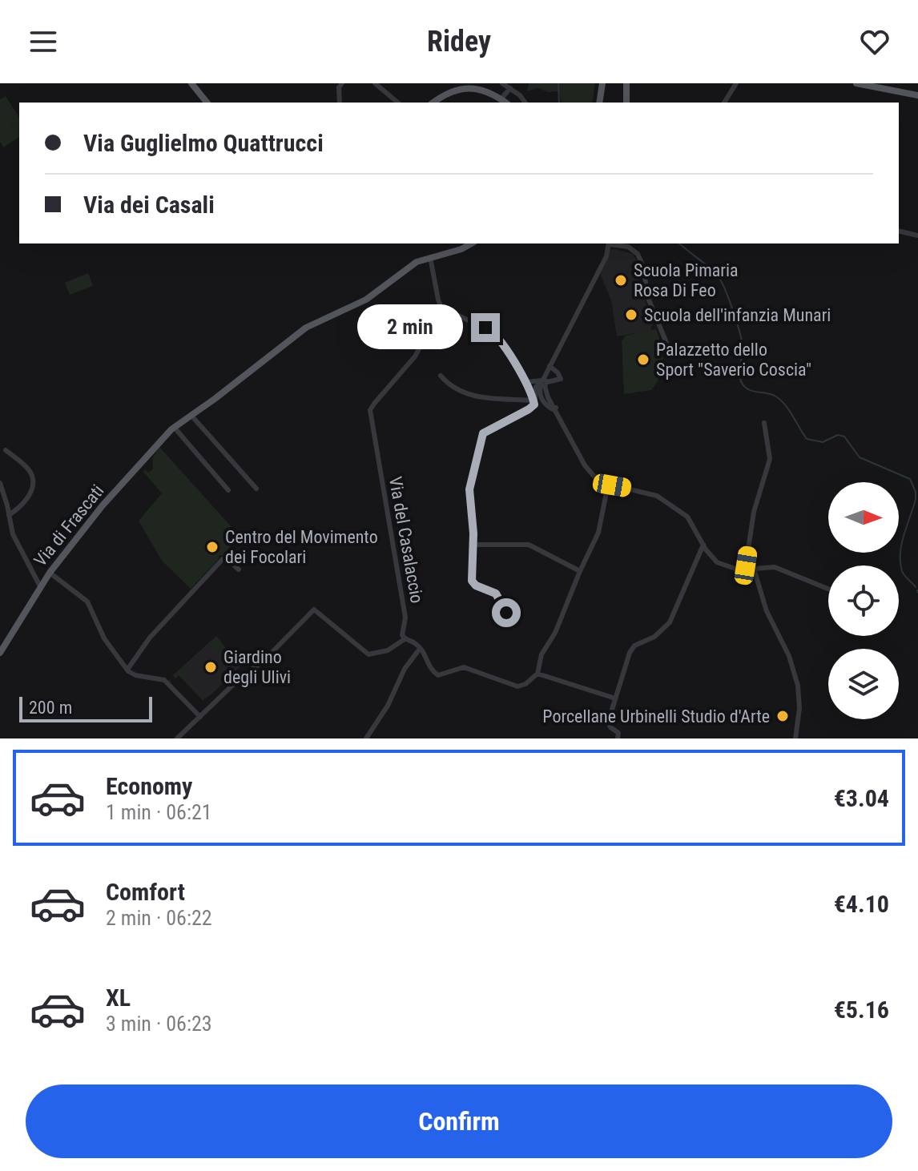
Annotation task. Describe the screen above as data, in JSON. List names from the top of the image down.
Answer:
{
  "streets": {
    "main road": ["Via di Frascati"],
    "street": ["Via del Casalaccio"]
  },
  "places": [
    "Scuola Pimaria Rosa Di Feo",
    "Scuola dell'infanzia Munari",
    "Palazzetto dello Sport \"Saverio Coscia\"",
    "Centro del Movimento dei Focolari",
    "Giardino degli Ulivi",
    "Porcellane Urbinelli Studio d'Arte"
  ],
  "scale_bar": "200 m",
  "north": "right",
  "page": {
    "header": "Ridey",
    "banner": ["Via Guglielmo Quattrucci", "Via dei Casali"],
    "bubble": "2 min",
    "scale": "200 m",
    "list": [
      {
        "name": "Economy",
        "note": "1 min · 06:21",
        "value": "€3.04"
      },
      {
        "name": "Comfort",
        "note": "2 min · 06:22",
        "value": "€4.10"
      },
      {
        "name": "XL",
        "note": "3 min · 06:23",
        "value": "€5.16"
      }
    ],
    "buttons": "Confirm"
  }
}
